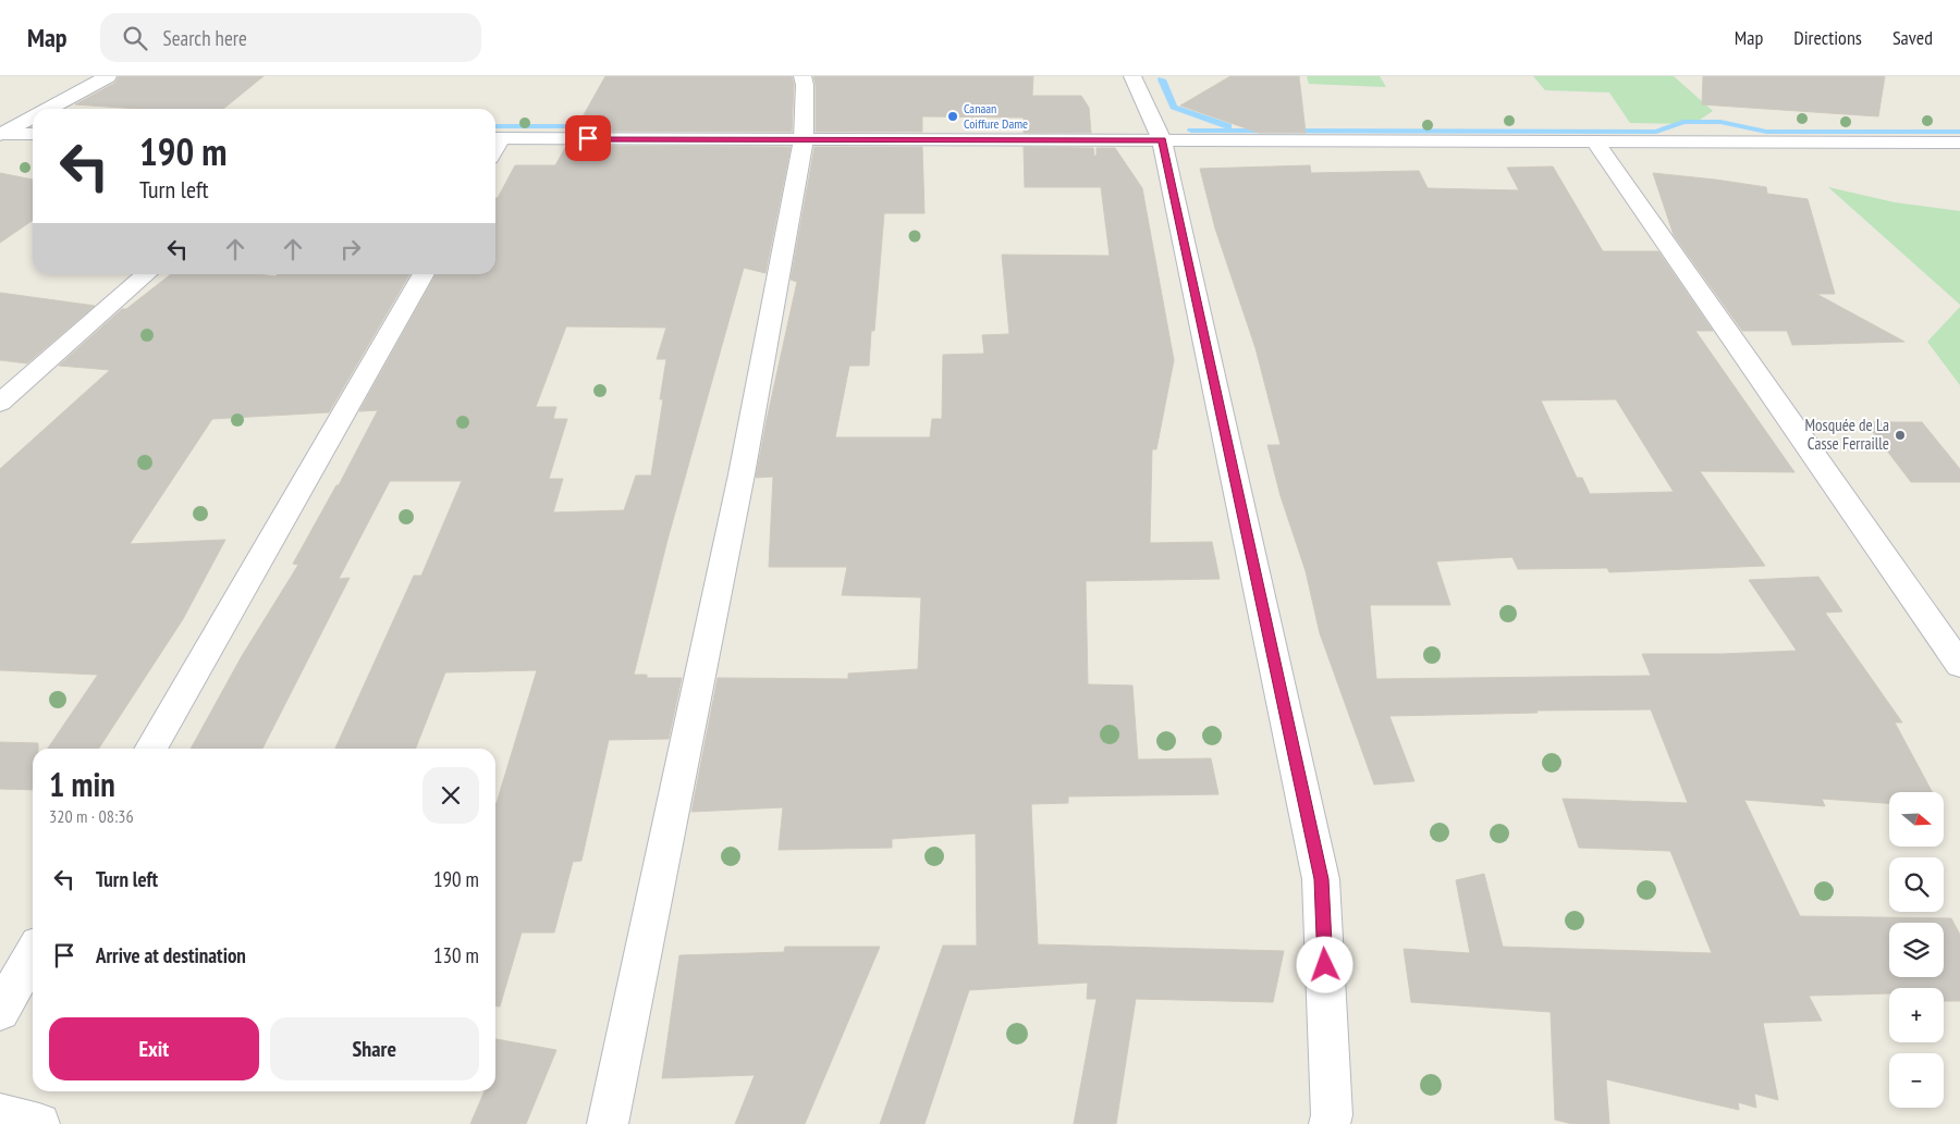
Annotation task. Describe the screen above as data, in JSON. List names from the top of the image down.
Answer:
{
  "places": ["Canaan Coiffure Dame", "Mosquée de La Casse Ferraille"],
  "north": "right",
  "page": {
    "header": "Map",
    "search": "Search here",
    "nav": ["Map", "Directions", "Saved"],
    "turn": ["190 m", "Turn left"],
    "heading": ["1 min", "320 m · 08:36"],
    "map_buttons": ["+", "−"],
    "list": [
      {
        "name": "Turn left",
        "value": "190 m"
      },
      {
        "name": "Arrive at destination",
        "value": "130 m"
      }
    ],
    "buttons": ["Exit", "Share"]
  }
}
